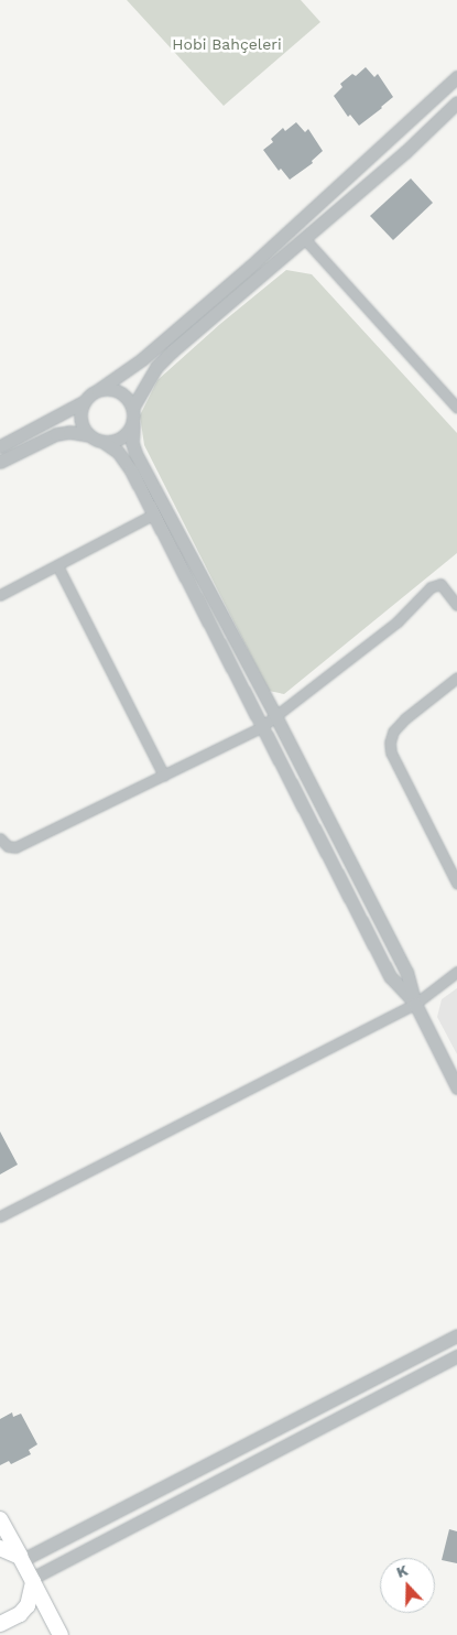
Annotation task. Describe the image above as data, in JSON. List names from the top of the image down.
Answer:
{
  "parks": ["Hobi Bahçeleri"],
  "north": "top"
}
